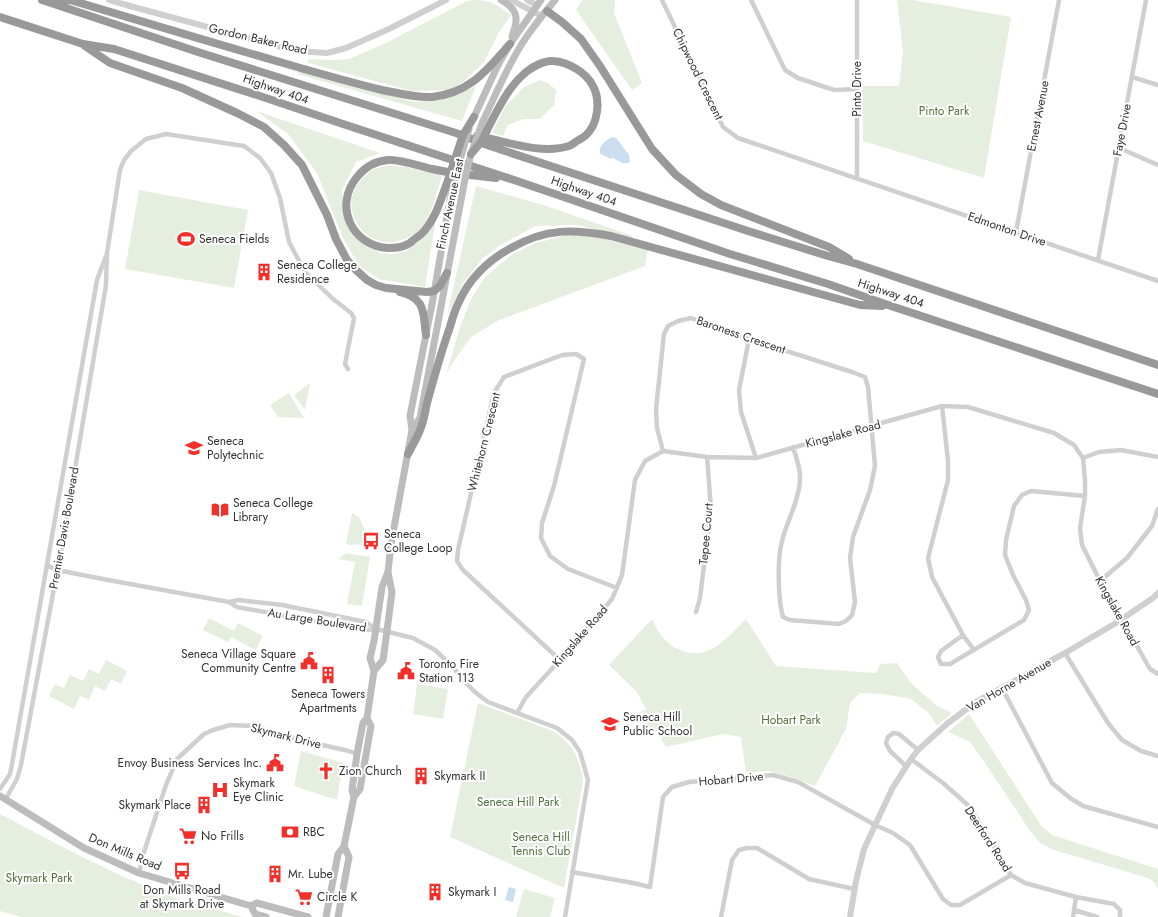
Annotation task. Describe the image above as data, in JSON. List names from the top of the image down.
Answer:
{
  "streets": {
    "highway": ["Highway 404"],
    "main road": ["Finch Avenue East", "Don Mills Road"],
    "street": [
      "Gordon Baker Road",
      "Chipwood Crescent",
      "Pinto Drive",
      "Ernest Avenue",
      "Faye Drive",
      "Edmonton Drive",
      "Baroness Crescent",
      "Kingslake Road",
      "Whitehorn Crescent",
      "Premier Davis Boulevard",
      "Tepee Court",
      "Au Large Boulevard",
      "Van Horne Avenue",
      "Skymark Drive",
      "Hobart Drive",
      "Deerford Road"
    ]
  },
  "crossings": [
    ["Chipwood Crescent", "Pinto Drive"],
    ["Chipwood Crescent", "Edmonton Drive"],
    ["Pinto Drive", "Edmonton Drive"],
    ["Ernest Avenue", "Edmonton Drive"],
    ["Faye Drive", "Edmonton Drive"],
    ["Finch Avenue East", "Au Large Boulevard"],
    ["Finch Avenue East", "Skymark Drive"],
    ["Baroness Crescent", "Kingslake Road"],
    ["Kingslake Road", "Whitehorn Crescent"],
    ["Kingslake Road", "Tepee Court"],
    ["Kingslake Road", "Van Horne Avenue"],
    ["Premier Davis Boulevard", "Au Large Boulevard"],
    ["Premier Davis Boulevard", "Don Mills Road"],
    ["Van Horne Avenue", "Hobart Drive"],
    ["Van Horne Avenue", "Deerford Road"],
    ["Skymark Drive", "Don Mills Road"],
    ["Hobart Drive", "Deerford Road"]
  ],
  "parks": [
    "Pinto Park",
    "Hobart Park",
    "Seneca Hill Park",
    "Seneca Hill Tennis Club",
    "Skymark Park"
  ],
  "places": {
    "sports": ["Seneca Fields"],
    "building": [
      "Seneca College Residence",
      "Seneca Towers Apartments",
      "Skymark II",
      "Skymark Place",
      "Mr. Lube",
      "Skymark I"
    ],
    "school or university": ["Seneca Polytechnic", "Seneca Hill Public School"],
    "library": ["Seneca College Library"],
    "bus stop": ["Seneca College Loop", "Don Mills Road at Skymark Drive"],
    "public building": ["Seneca Village Square Community Centre", "Toronto Fire Station 113", "Envoy Business Services Inc."],
    "church": ["Zion Church"],
    "hospital": ["Skymark Eye Clinic"],
    "bank": ["RBC"],
    "supermarket": ["No Frills", "Circle K"]
  }
}
